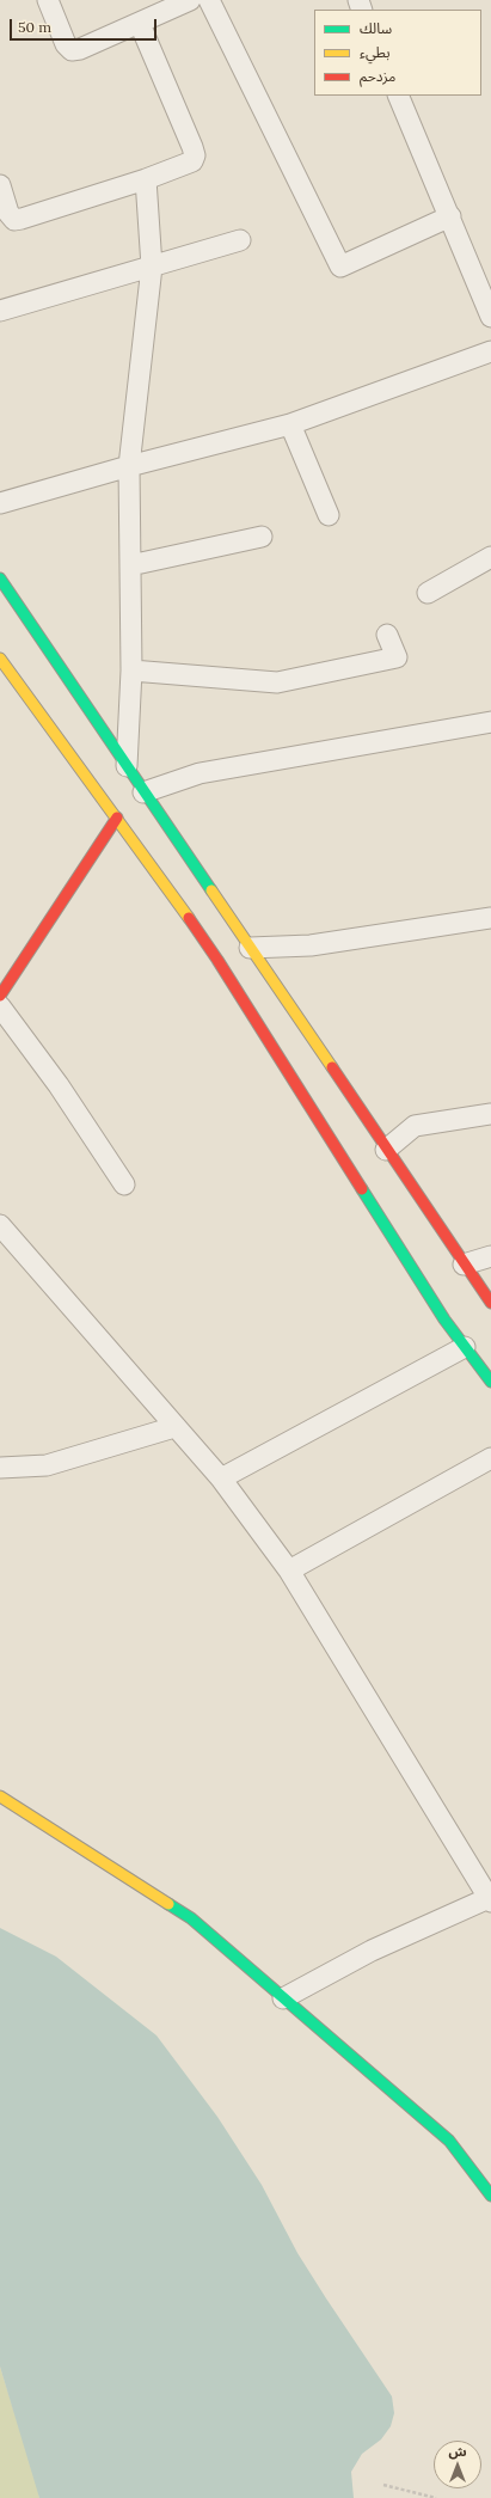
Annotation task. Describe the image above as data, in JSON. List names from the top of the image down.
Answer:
{
  "legend": ["سالك", "بطيء", "مزدحم"],
  "scale_bar": "50 m",
  "north": "top"
}
